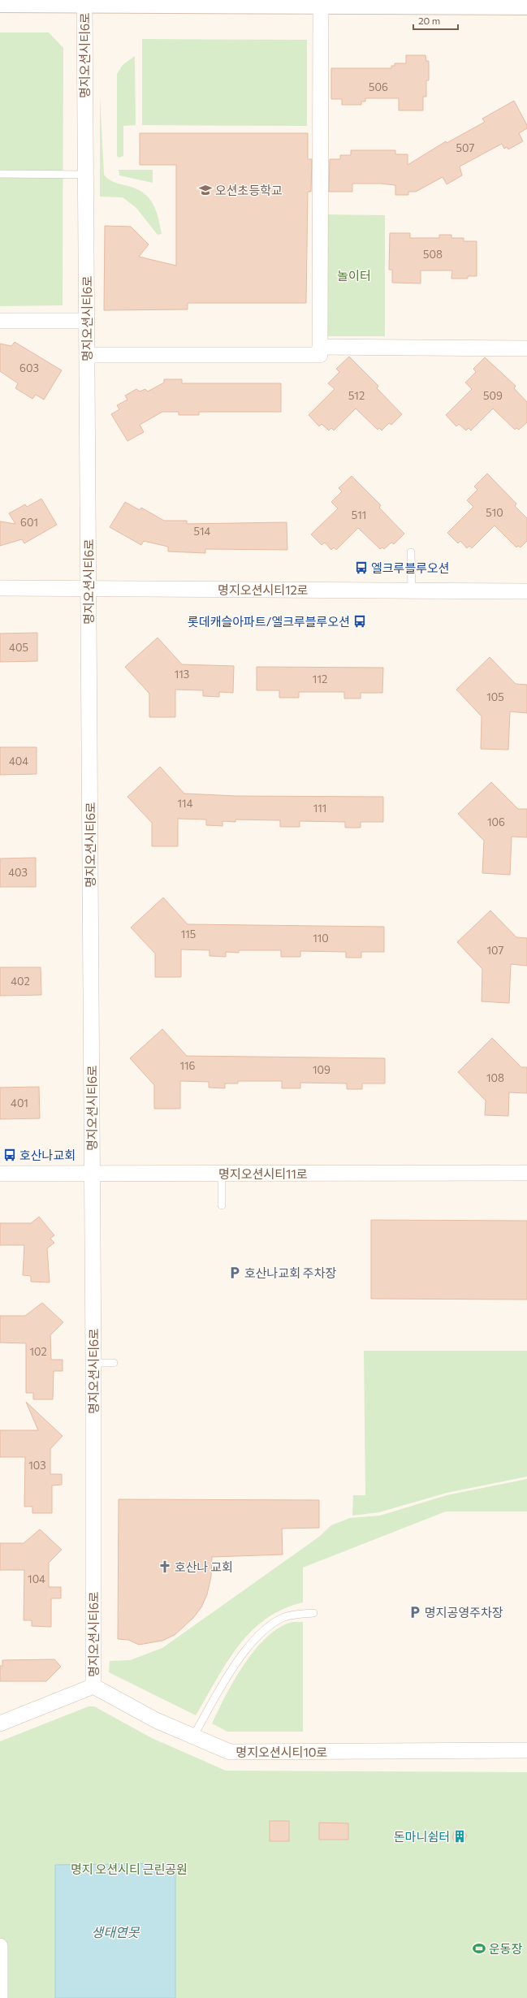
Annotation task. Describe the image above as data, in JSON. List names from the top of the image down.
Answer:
{
  "streets": {
    "street": [
      "명지오션시티6로",
      "명지오션시티12로",
      "명지오션시티11로",
      "명지오션시티10로"
    ]
  },
  "crossings": [
    ["명지오션시티6로", "명지오션시티12로"],
    ["명지오션시티6로", "명지오션시티11로"],
    ["명지오션시티6로", "명지오션시티10로"]
  ],
  "water": ["생태연못"],
  "parks": ["놀이터", "명지 오션시티 근린공원"],
  "places": {
    "school or university": ["오션초등학교"],
    "bus stop": ["엘크루블루오션", "롯데캐슬아파트/엘크루블루오션", "호산나교회"],
    "parking": ["호산나교회 주차장", "명지공영주차장"],
    "church": ["호산나 교회"],
    "building": ["돈마니쉼터"],
    "sports": ["운동장"]
  },
  "house_numbers": [
    "506",
    "507",
    "508",
    "603",
    "512",
    "509",
    "510",
    "511",
    "601",
    "514",
    "405",
    "113",
    "112",
    "105",
    "404",
    "114",
    "111",
    "106",
    "403",
    "115",
    "110",
    "107",
    "402",
    "116",
    "109",
    "108",
    "401",
    "102",
    "103",
    "104"
  ],
  "scale_bar": "20 m"
}
